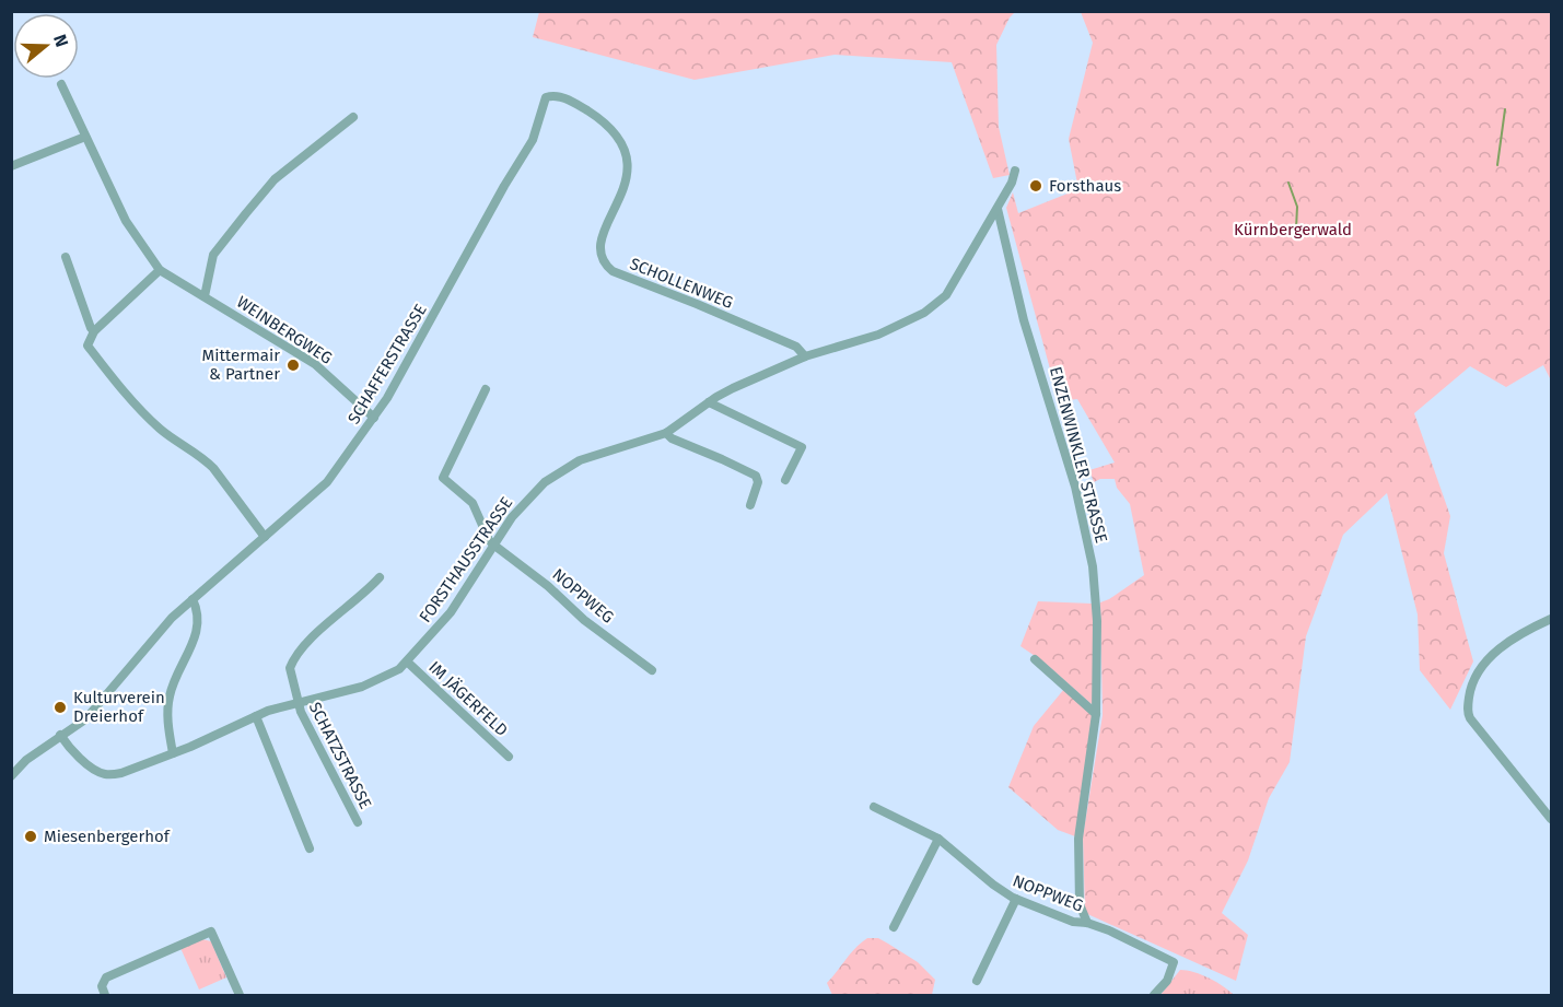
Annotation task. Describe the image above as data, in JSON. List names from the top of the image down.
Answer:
{
  "streets": {
    "street": [
      "SCHOLLENWEG",
      "WEINBERGWEG",
      "SCHAFFERSTRASSE",
      "ENZENWINKLER STRASSE",
      "FORSTHAUSSTRASSE",
      "NOPPWEG",
      "IM JÄGERFELD",
      "SCHATZSTRASSE"
    ]
  },
  "crossings": [
    ["SCHOLLENWEG", "SCHAFFERSTRASSE"],
    ["SCHOLLENWEG", "FORSTHAUSSTRASSE"],
    ["WEINBERGWEG", "SCHAFFERSTRASSE"],
    ["SCHAFFERSTRASSE", "FORSTHAUSSTRASSE"],
    ["ENZENWINKLER STRASSE", "FORSTHAUSSTRASSE"],
    ["ENZENWINKLER STRASSE", "NOPPWEG"],
    ["FORSTHAUSSTRASSE", "NOPPWEG"],
    ["FORSTHAUSSTRASSE", "IM JÄGERFELD"],
    ["FORSTHAUSSTRASSE", "SCHATZSTRASSE"]
  ],
  "parks": ["Kürnbergerwald"],
  "places": [
    "Forsthaus",
    "Mittermair & Partner",
    "Kulturverein Dreierhof",
    "Miesenbergerhof"
  ],
  "north": "right"
}
